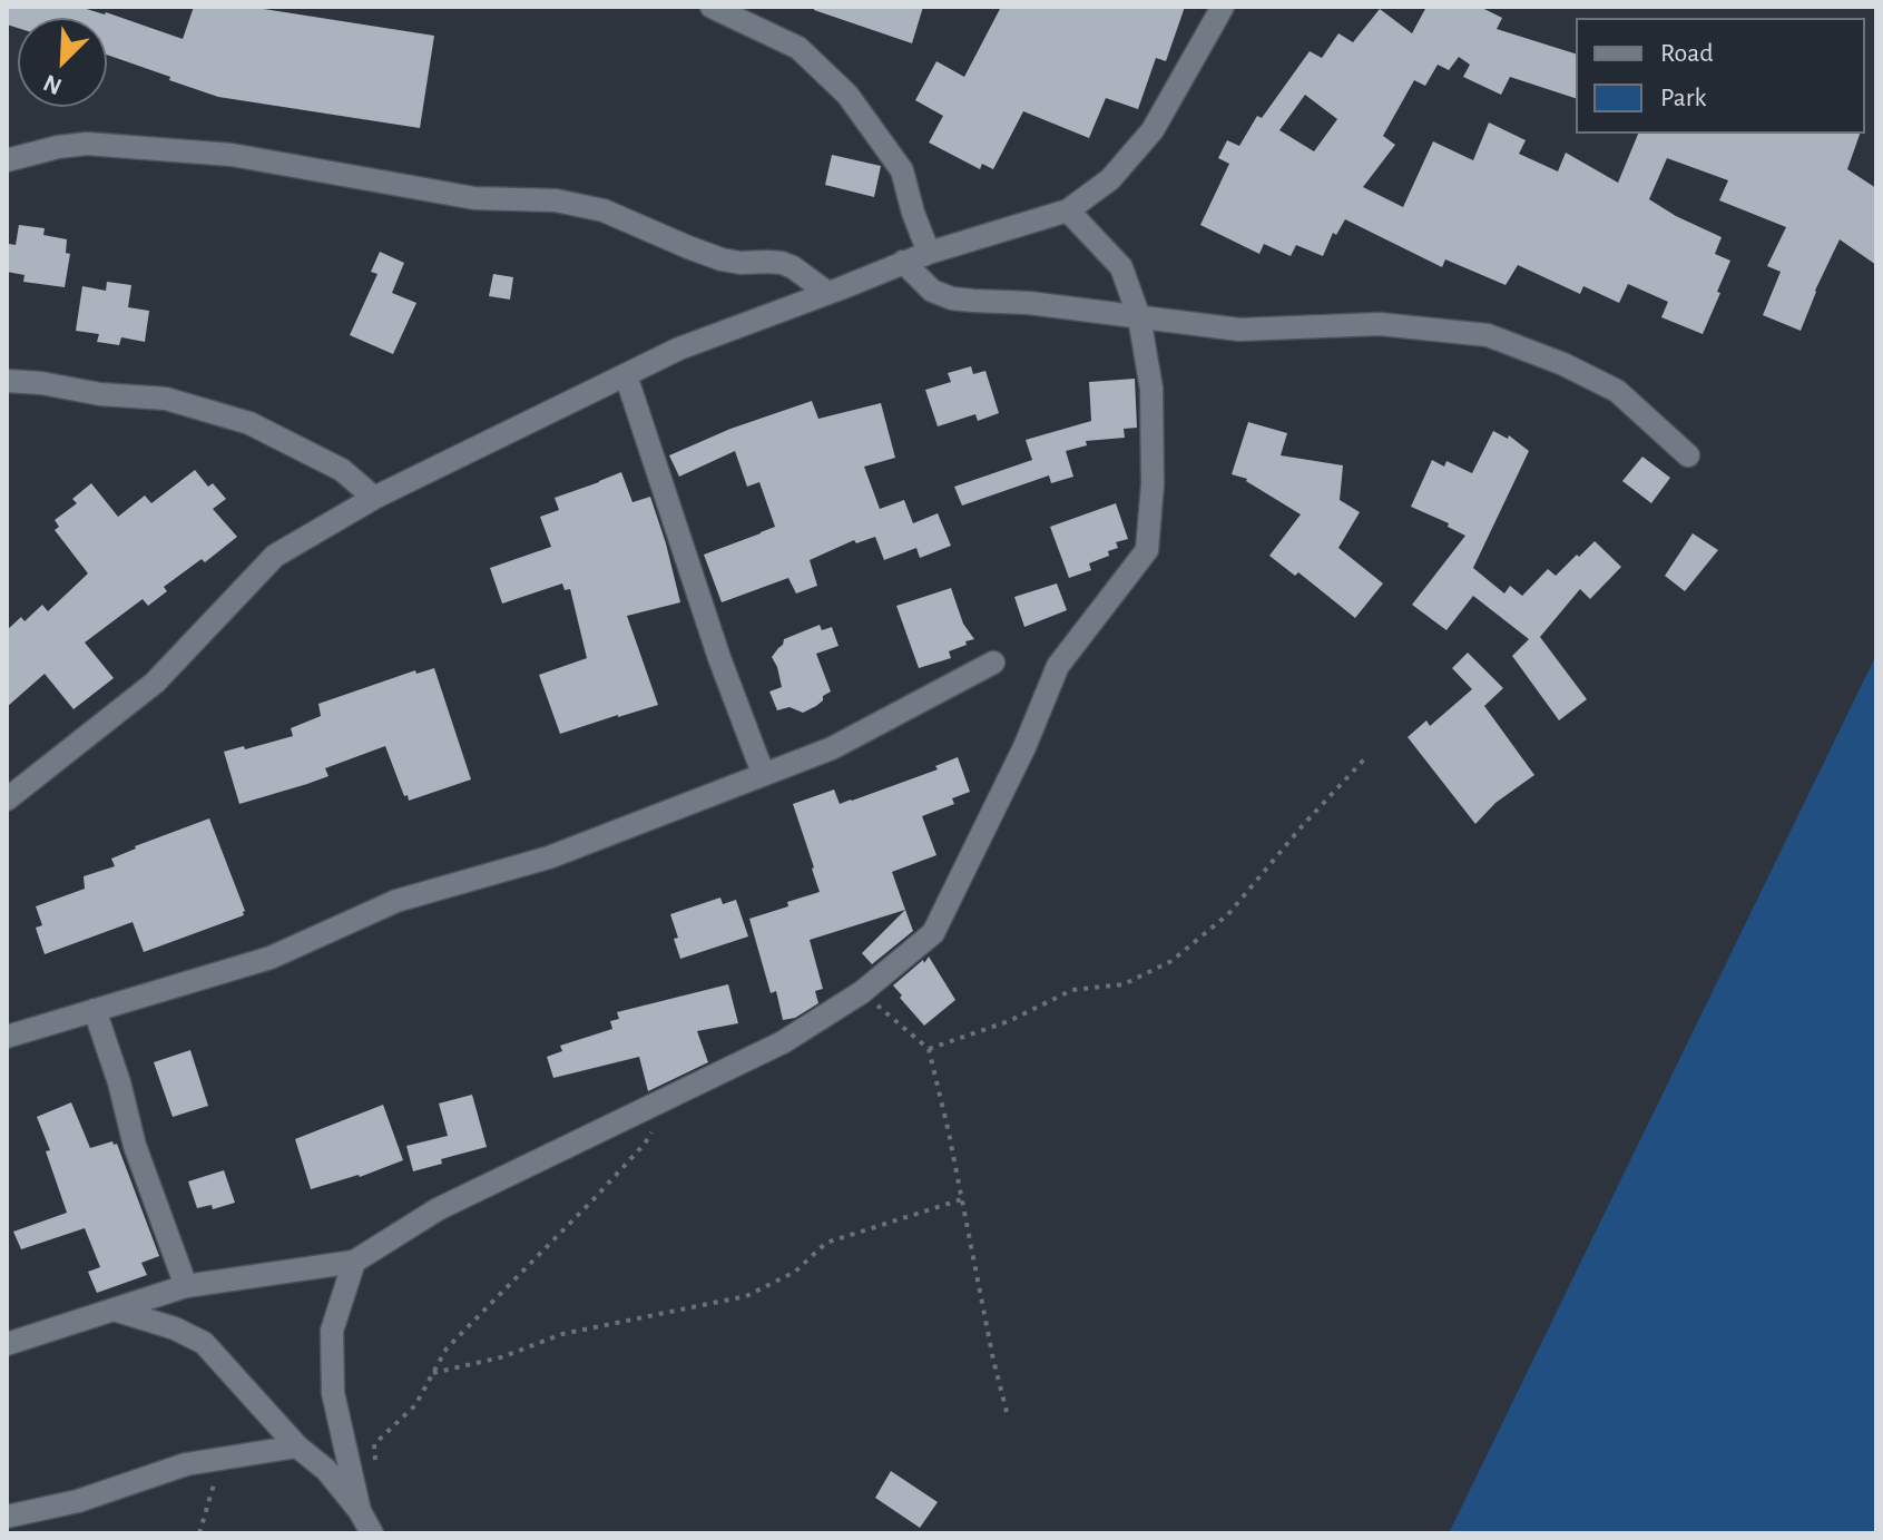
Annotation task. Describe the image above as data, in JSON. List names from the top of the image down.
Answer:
{
  "legend": ["Road", "Park"],
  "north": "bottom left"
}
